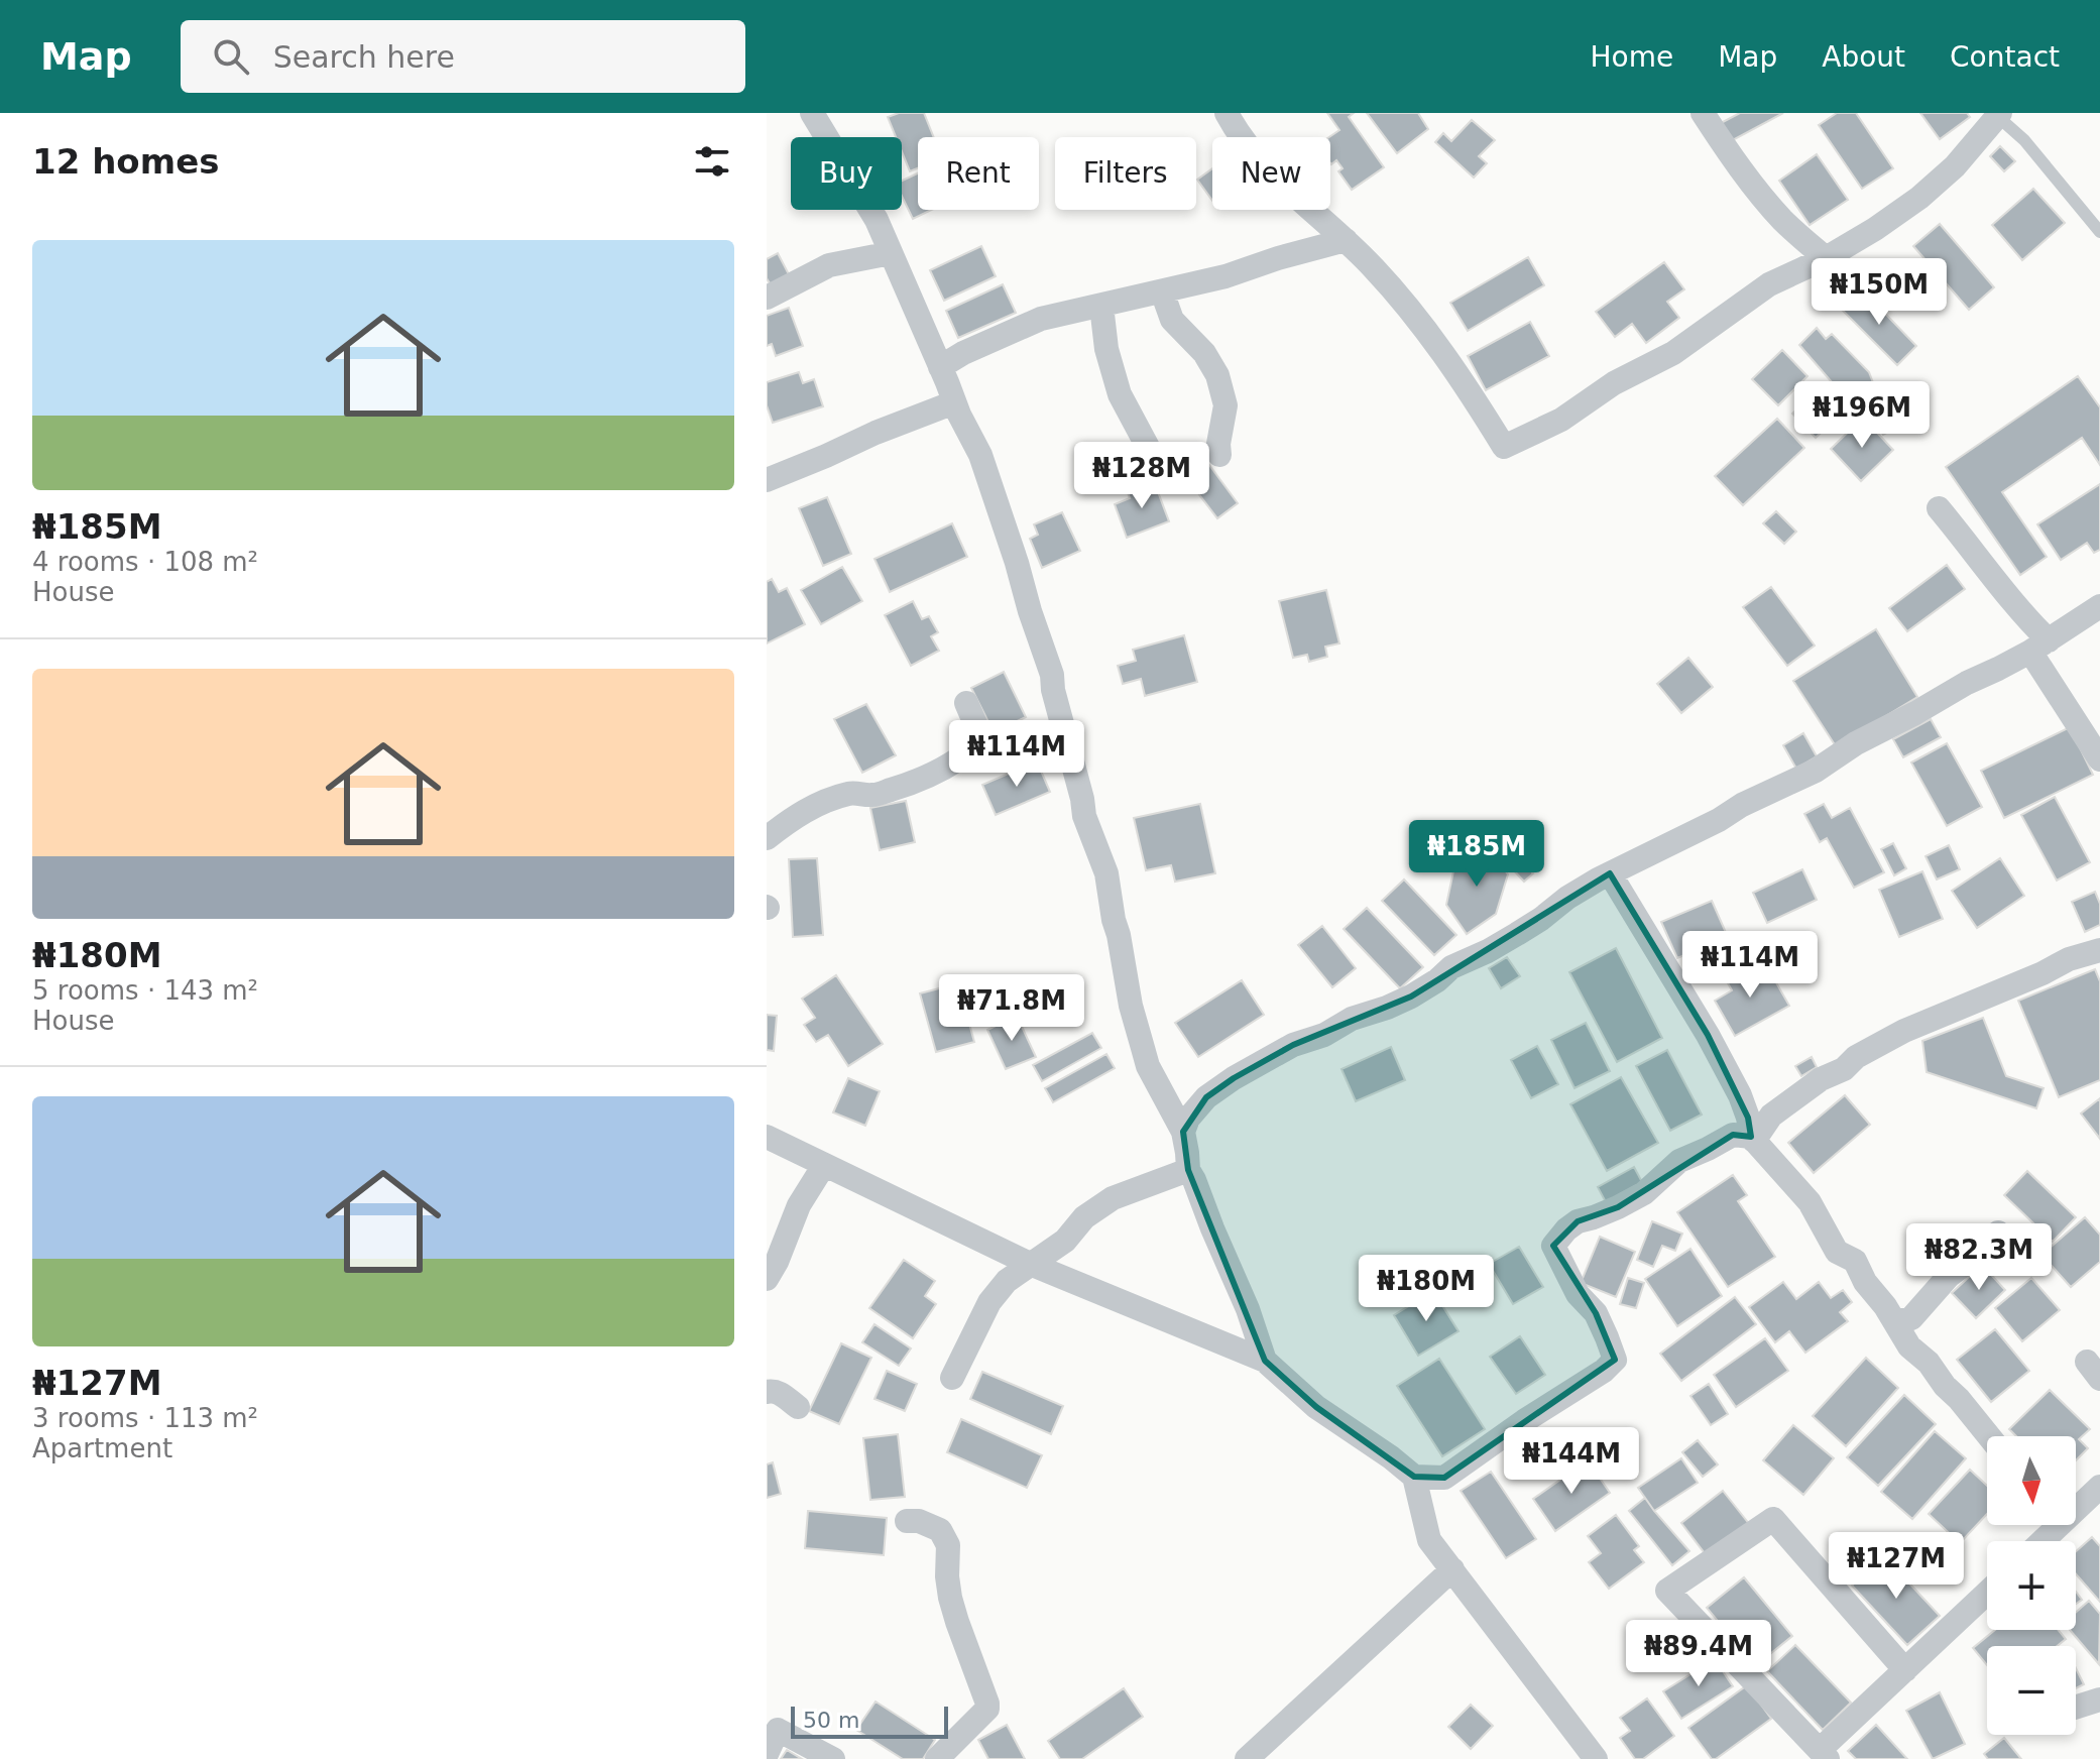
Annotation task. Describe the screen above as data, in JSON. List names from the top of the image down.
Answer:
{
  "scale_bar": "50 m",
  "north": "bottom",
  "page": {
    "header": "Map",
    "search": "Search here",
    "nav": [
      "Home",
      "Map",
      "About",
      "Contact"
    ],
    "heading": "12 homes",
    "chip": [
      "Buy",
      "Rent",
      "Filters",
      "New"
    ],
    "list": [
      {
        "name": "₦185M",
        "note": "4 rooms · 108 m² · House"
      },
      {
        "name": "₦180M",
        "note": "5 rooms · 143 m² · House"
      },
      {
        "name": "₦127M",
        "note": "3 rooms · 113 m² · Apartment"
      }
    ],
    "price": [
      "₦150M",
      "₦196M",
      "₦128M",
      "₦114M",
      "₦185M",
      "₦114M",
      "₦71.8M",
      "₦82.3M",
      "₦180M",
      "₦144M",
      "₦127M",
      "₦89.4M"
    ],
    "map_buttons": ["+", "−"],
    "scale": "50 m"
  }
}
